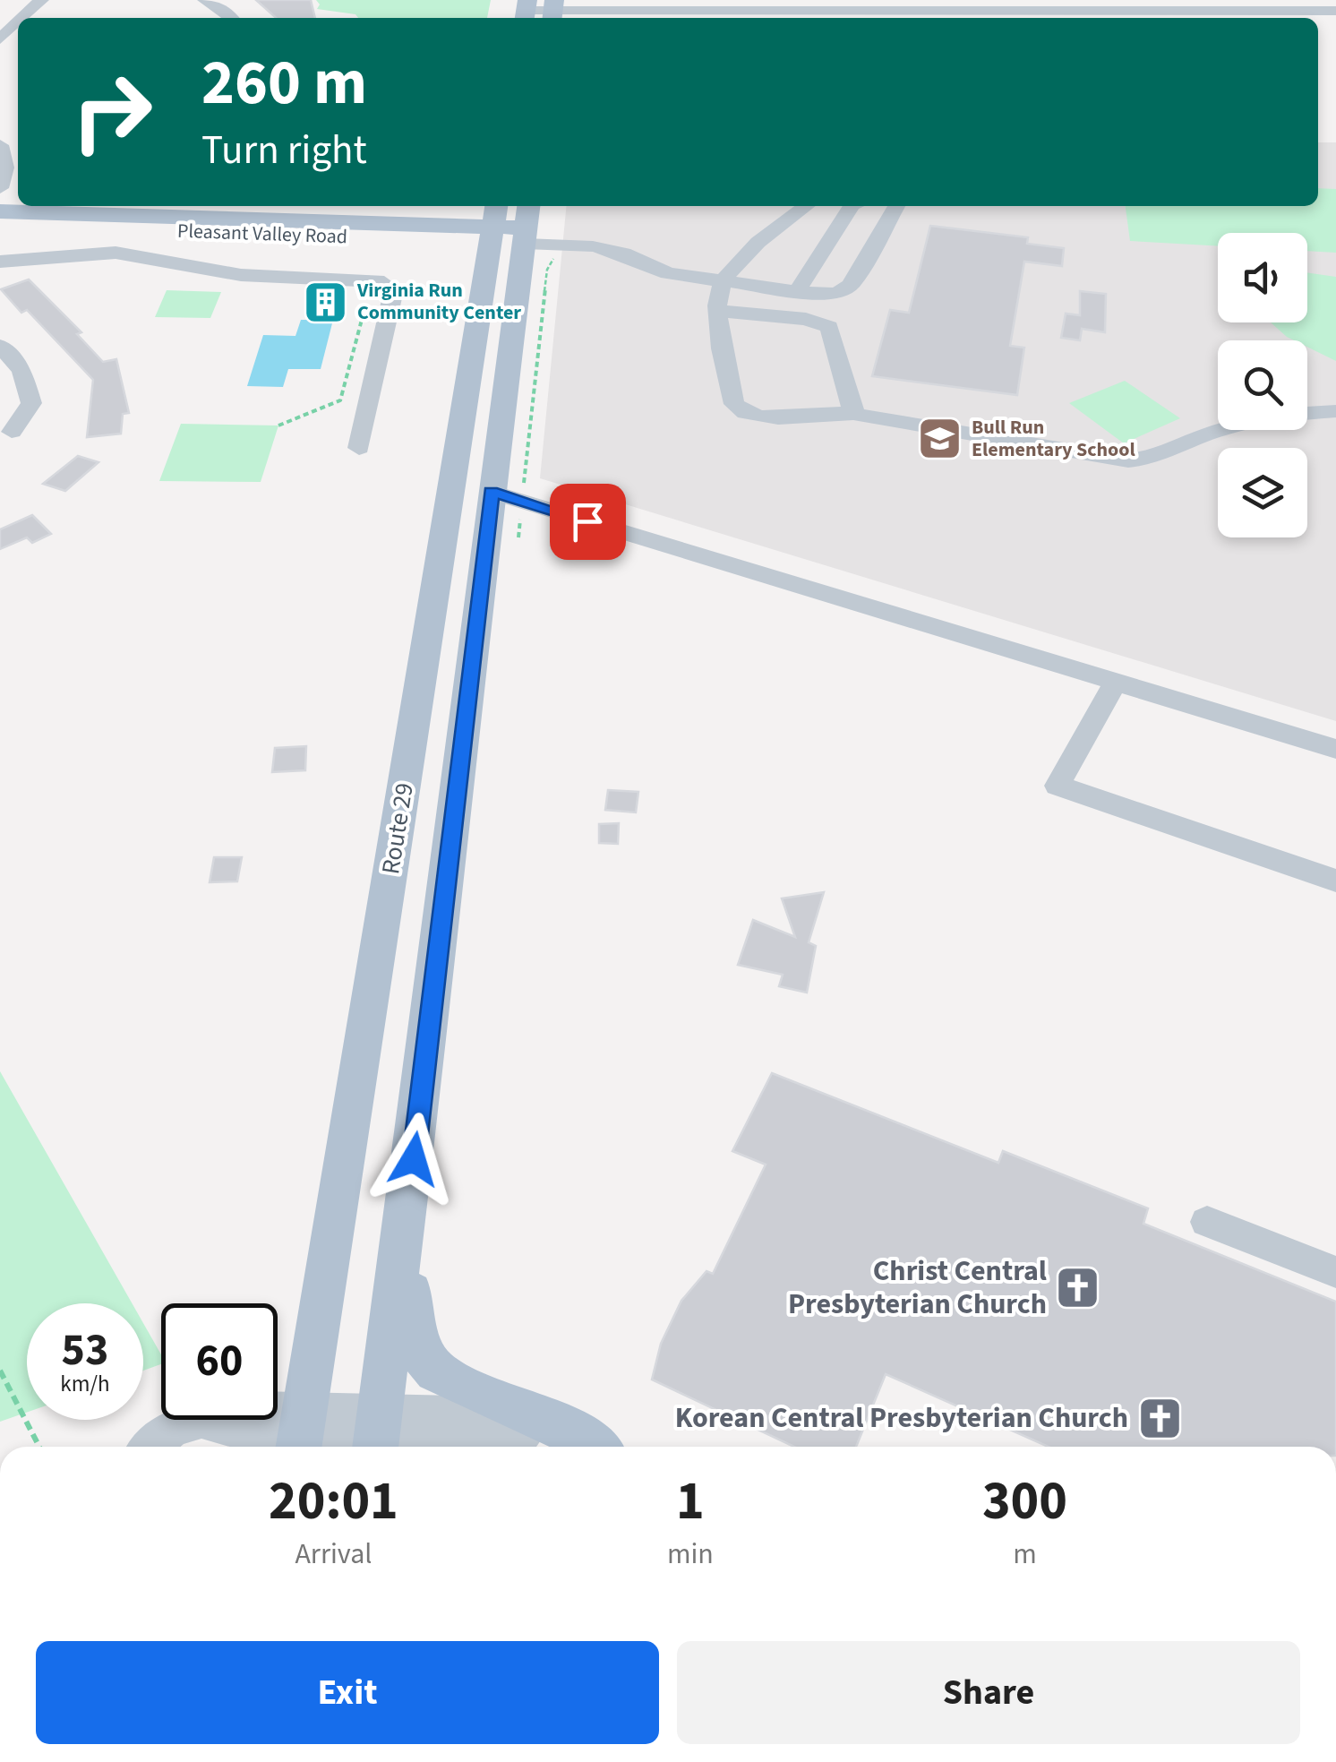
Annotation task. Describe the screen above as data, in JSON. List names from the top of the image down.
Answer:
{
  "streets": {
    "main road": ["Pleasant Valley Road", "Route 29"]
  },
  "crossings": [
    ["Pleasant Valley Road", "Route 29"]
  ],
  "places": {
    "building": ["Virginia Run Community Center"],
    "school or university": ["Bull Run Elementary School"],
    "church": ["Christ Central Presbyterian Church", "Korean Central Presbyterian Church"]
  },
  "page": {
    "turn": ["260 m", "Turn right"],
    "speed": "53 km/h",
    "limit": "60",
    "eta": [
      "20:01",
      "Arrival",
      "1",
      "min",
      "300",
      "m"
    ],
    "buttons": ["Exit", "Share"]
  }
}
